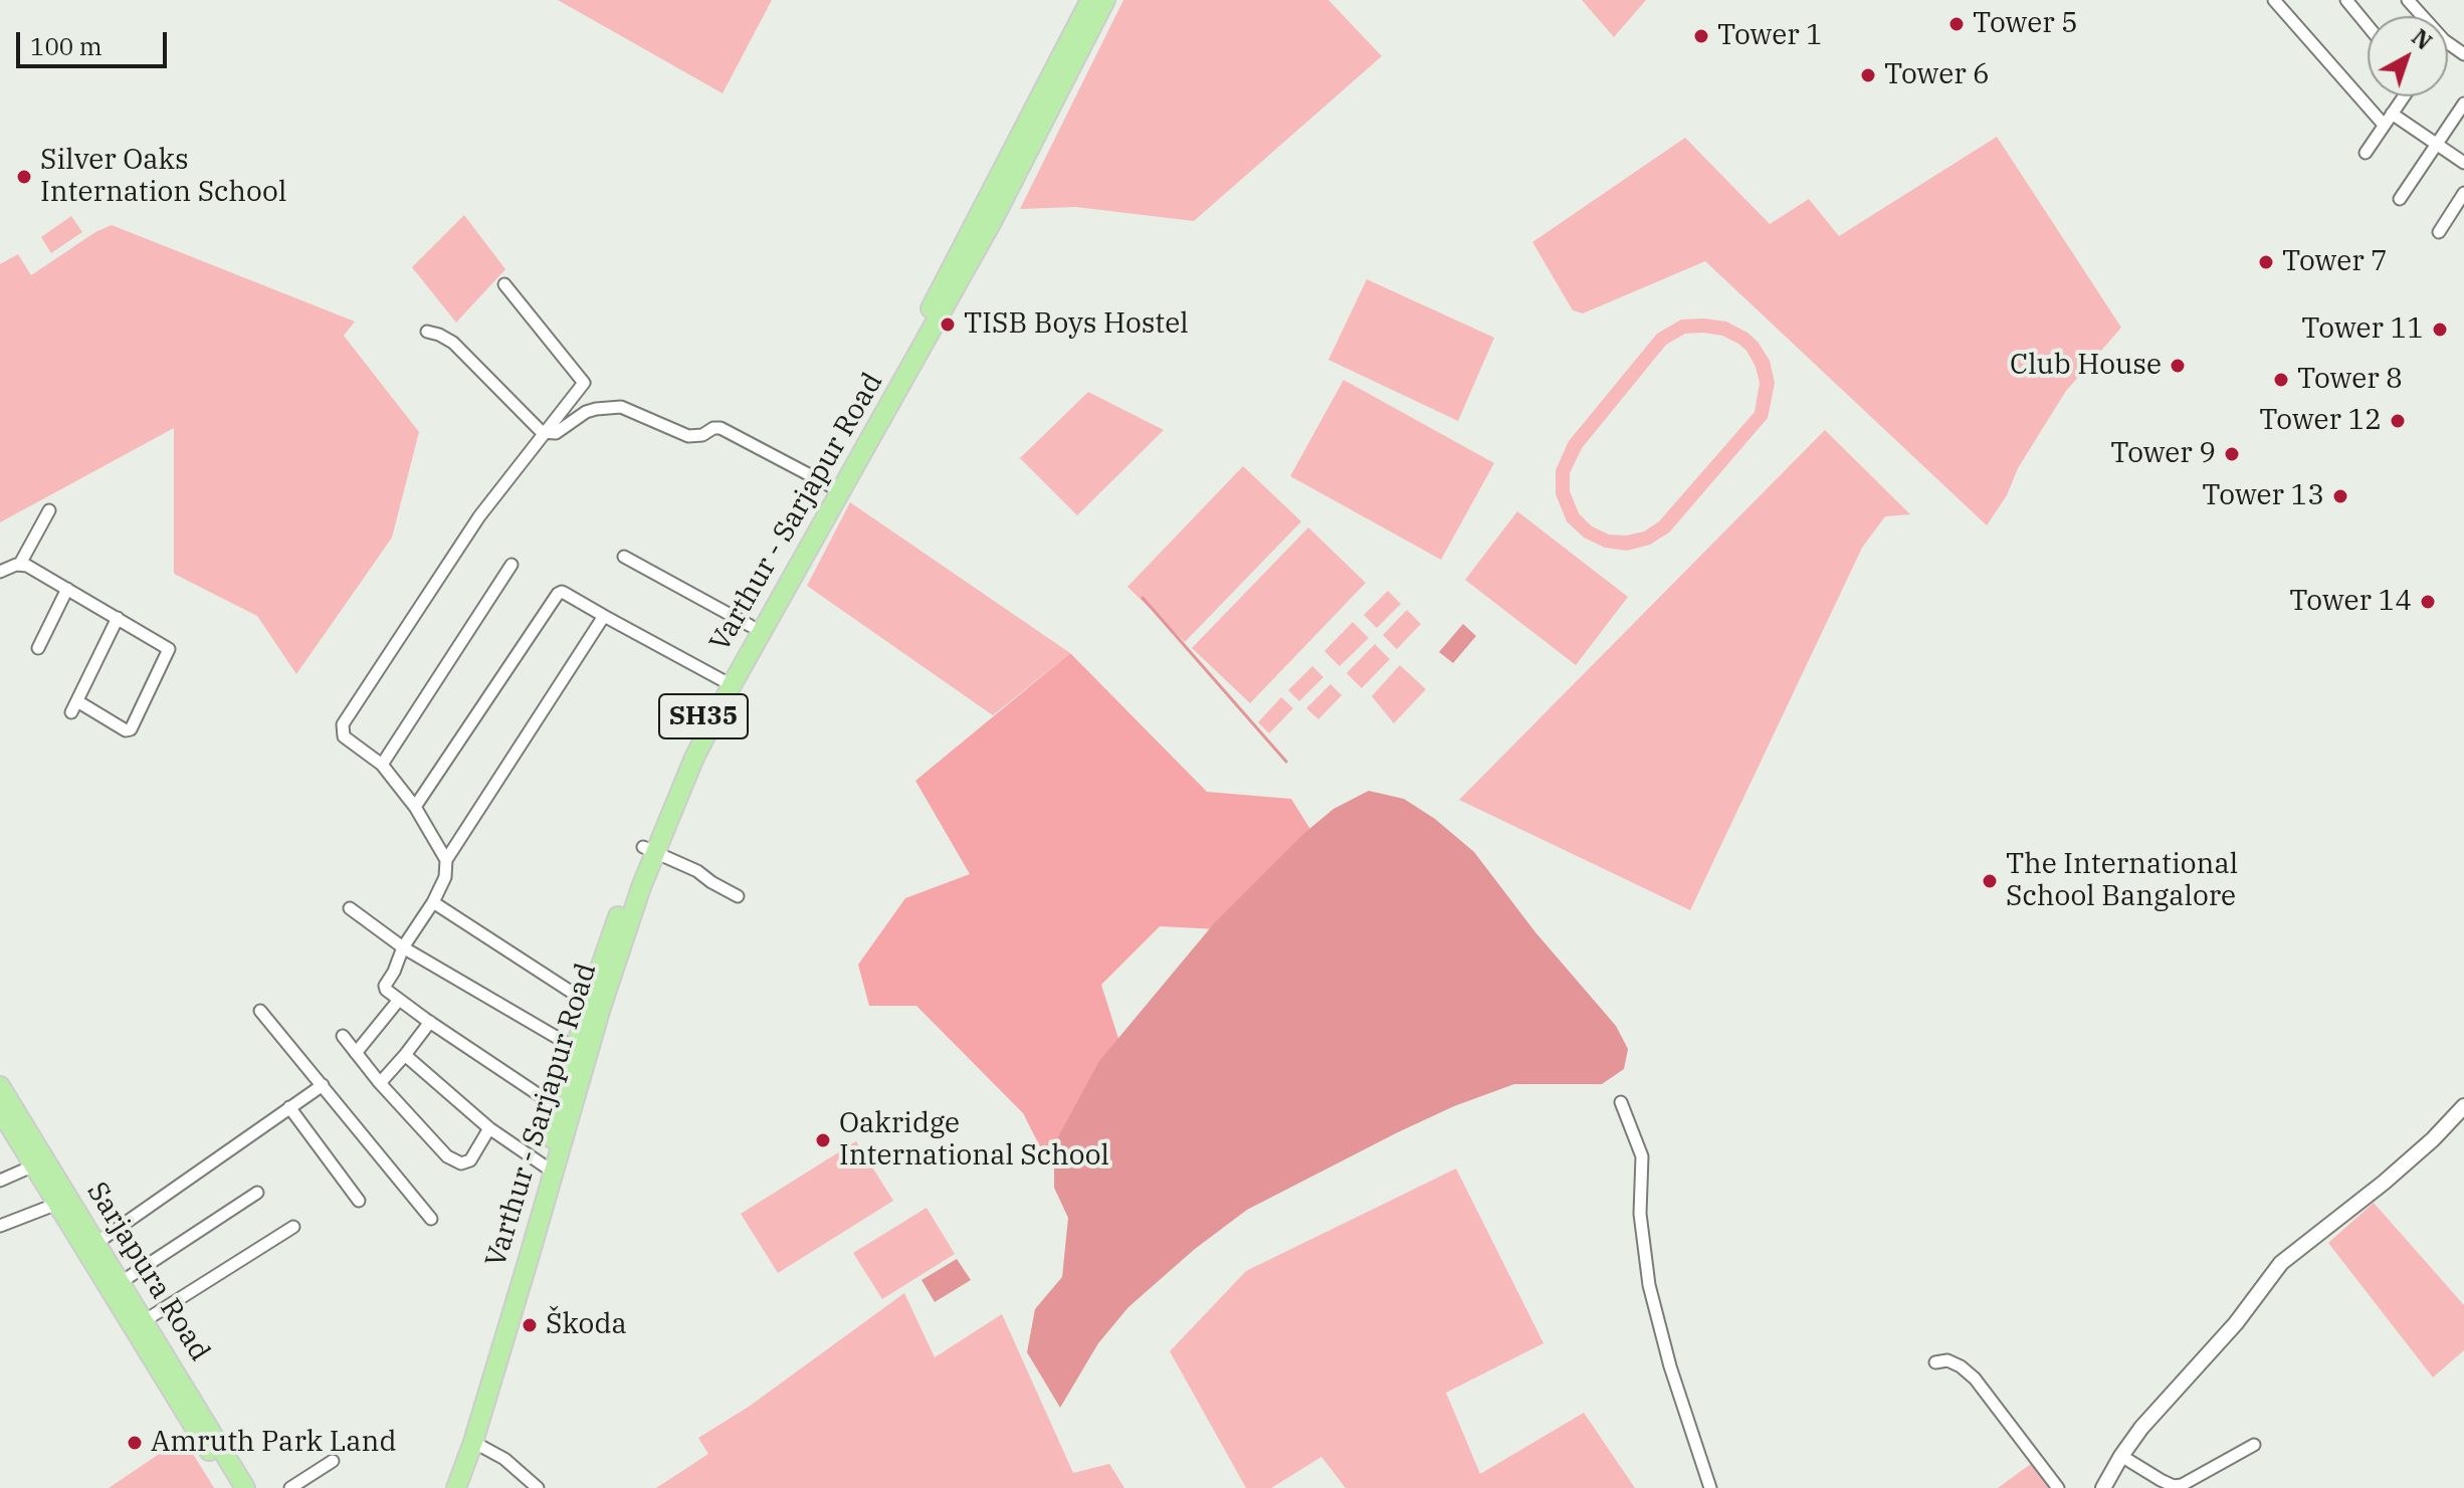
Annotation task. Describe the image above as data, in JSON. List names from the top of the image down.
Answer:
{
  "streets": {
    "main road": ["Varthur - Sarjapur Road", "SH35", "Sarjapura Road"]
  },
  "places": [
    "Tower 5",
    "Tower 1",
    "Tower 6",
    "Silver Oaks Internation School",
    "Tower 7",
    "TISB Boys Hostel",
    "Tower 11",
    "Club House",
    "Tower 8",
    "Tower 12",
    "Tower 9",
    "Tower 13",
    "Tower 14",
    "The International School Bangalore",
    "Oakridge International School",
    "Škoda",
    "Amruth Park Land"
  ],
  "scale_bar": "100 m",
  "north": "top right"
}
